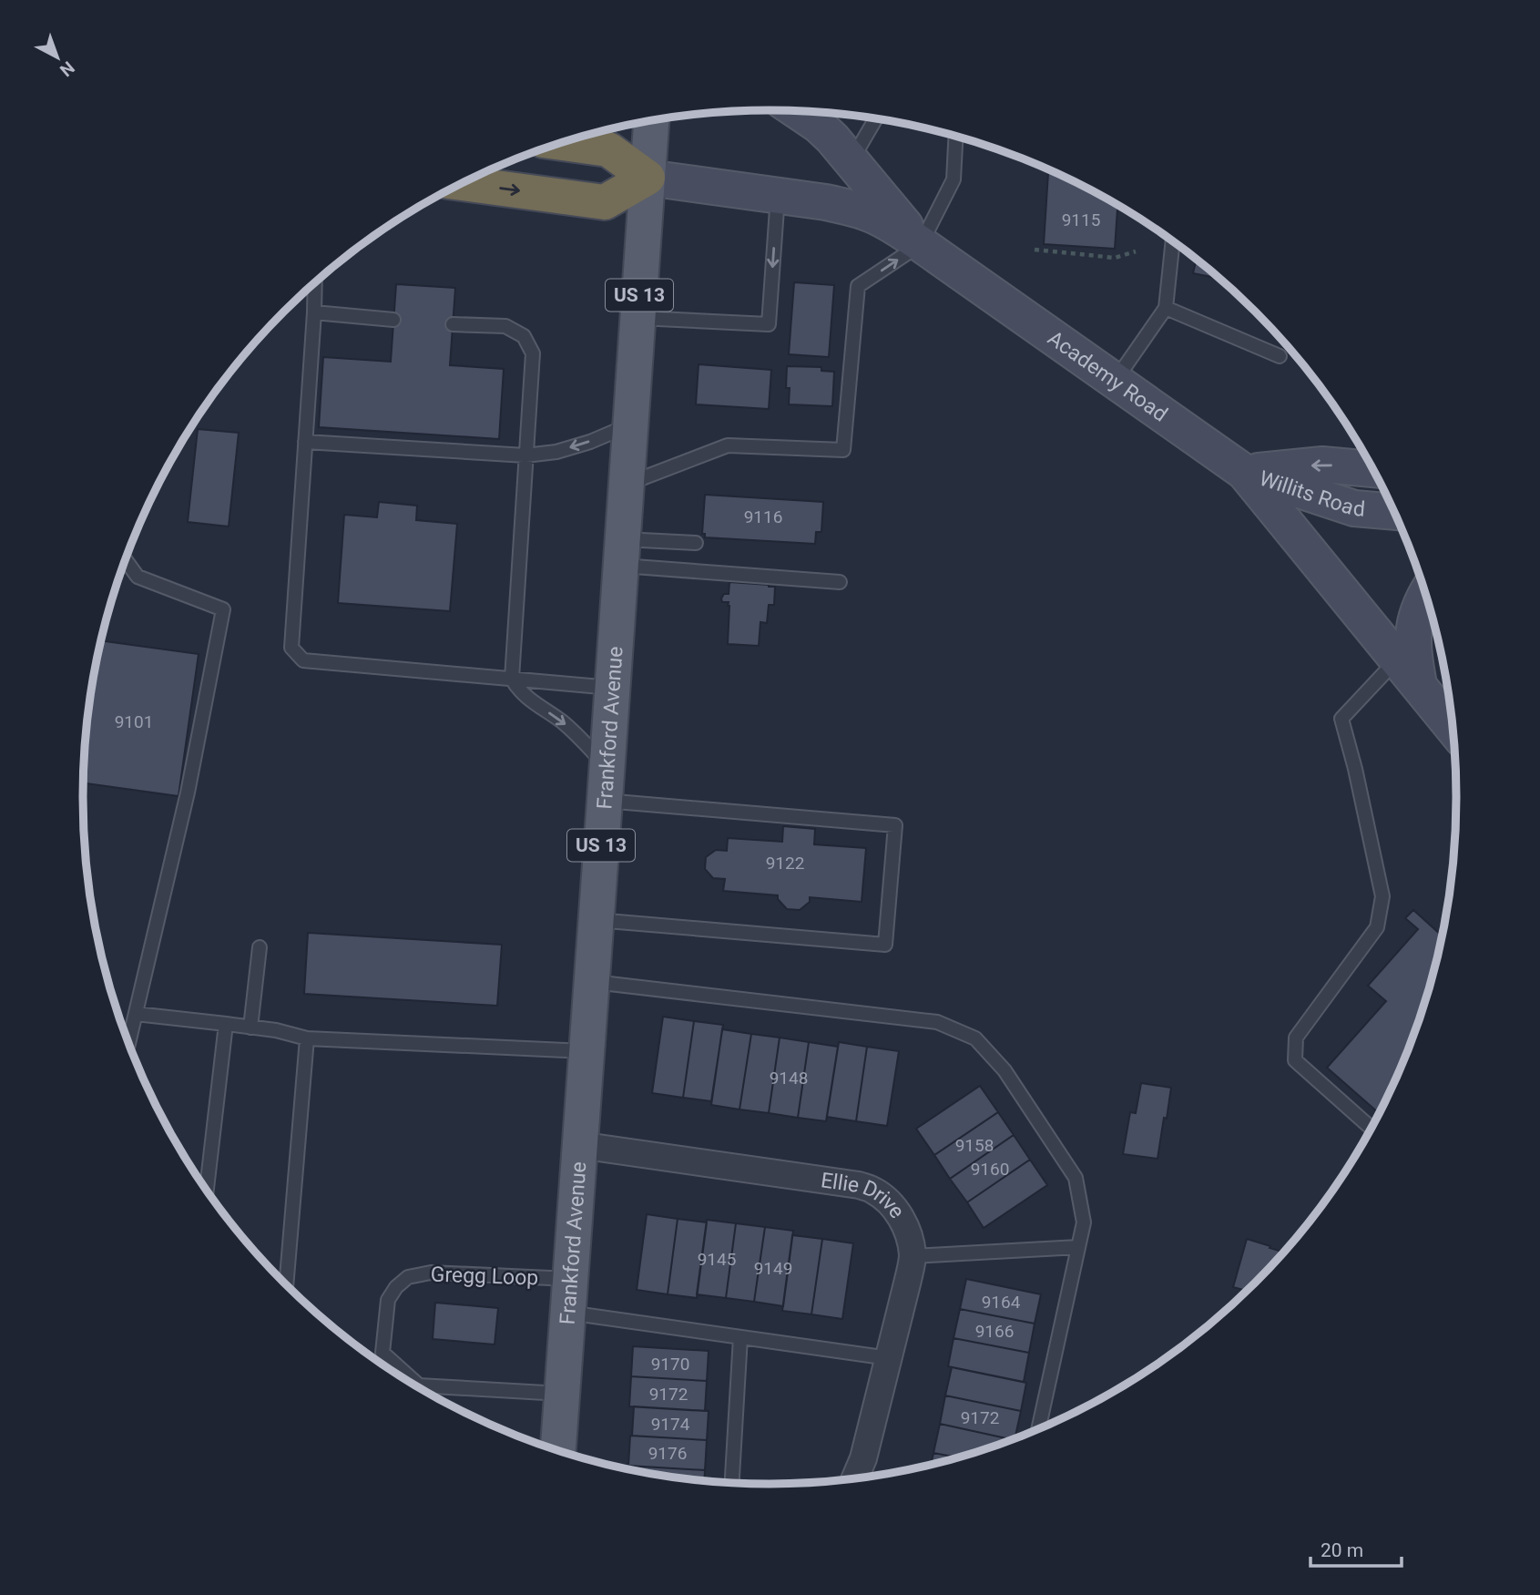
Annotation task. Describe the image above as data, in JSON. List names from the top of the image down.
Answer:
{
  "streets": {
    "main road": [
      "US 13",
      "Academy Road",
      "Willits Road",
      "Frankford Avenue"
    ],
    "street": ["Ellie Drive"],
    "lane": ["Gregg Loop"]
  },
  "crossings": [
    ["Academy Road", "Willits Road"],
    ["Academy Road", "Frankford Avenue"],
    ["Frankford Avenue", "Ellie Drive"],
    ["Frankford Avenue", "Gregg Loop"]
  ],
  "house_numbers": [
    "9115",
    "9116",
    "9101",
    "9122",
    "9148",
    "9158",
    "9160",
    "9145",
    "9149",
    "9164",
    "9166",
    "9170",
    "9172",
    "9172",
    "9174",
    "9176"
  ],
  "scale_bar": "20 m",
  "north": "bottom right"
}
